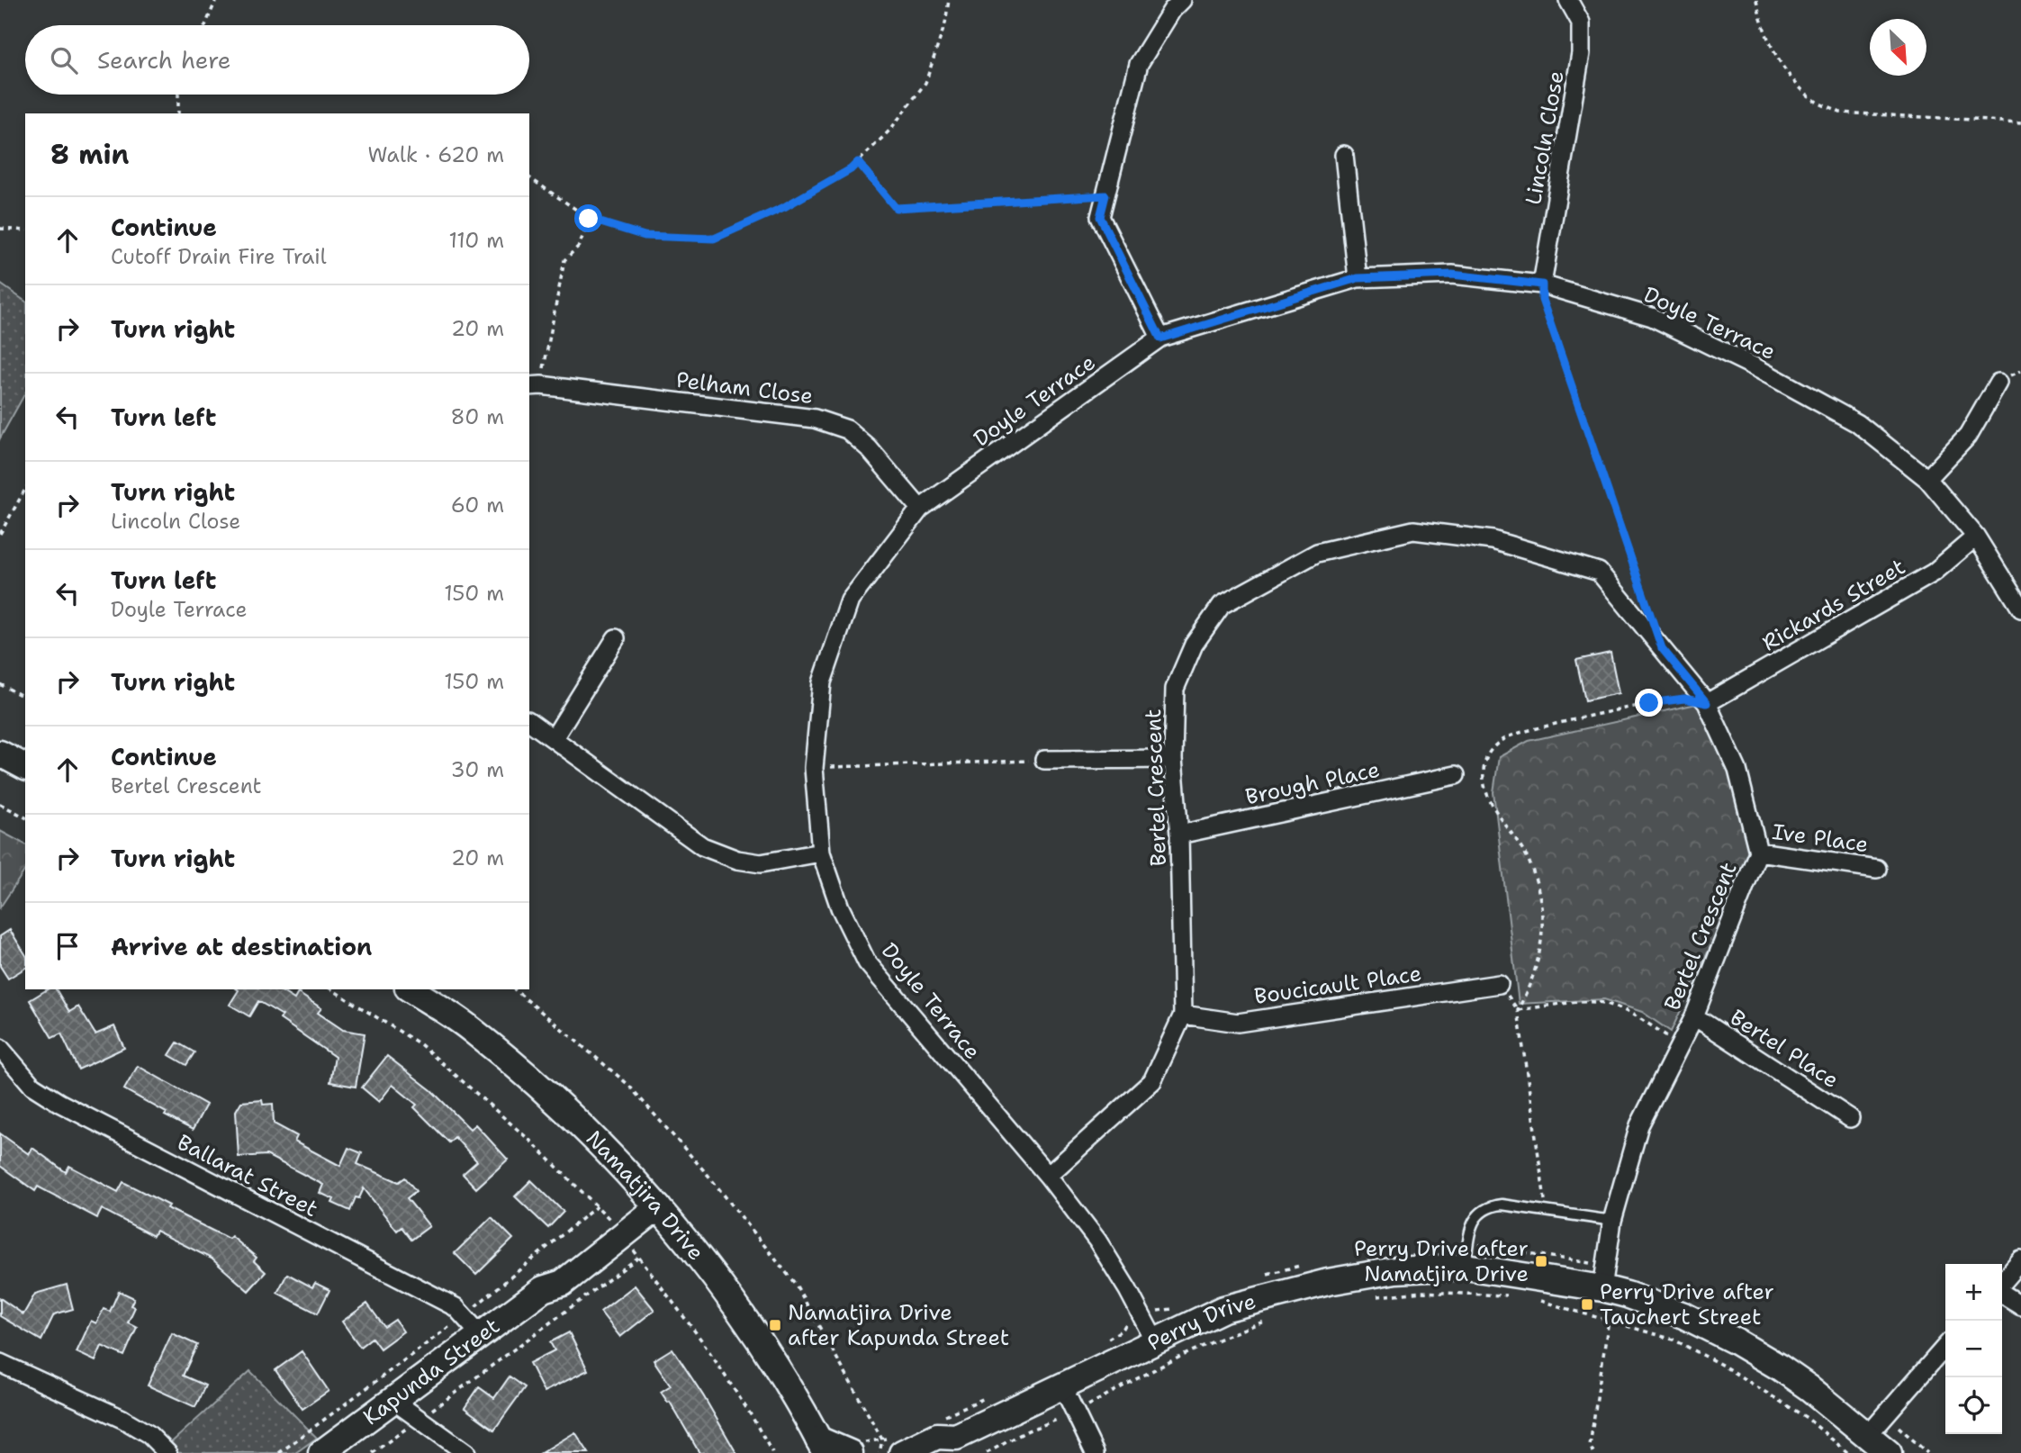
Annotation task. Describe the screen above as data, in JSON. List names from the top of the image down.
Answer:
{
  "streets": {
    "street": [
      "Lincoln Close",
      "Doyle Terrace",
      "Pelham Close",
      "Rickards Street",
      "Brough Place",
      "Bertel Crescent",
      "Ive Place",
      "Boucicault Place",
      "Bertel Place",
      "Ballarat Street",
      "Namatjira Drive",
      "Perry Drive",
      "Kapunda Street"
    ]
  },
  "crossings": [
    ["Lincoln Close", "Doyle Terrace"],
    ["Doyle Terrace", "Pelham Close"],
    ["Doyle Terrace", "Rickards Street"],
    ["Doyle Terrace", "Bertel Crescent"],
    ["Doyle Terrace", "Perry Drive"],
    ["Rickards Street", "Bertel Crescent"],
    ["Brough Place", "Bertel Crescent"],
    ["Bertel Crescent", "Ive Place"],
    ["Bertel Crescent", "Boucicault Place"],
    ["Bertel Crescent", "Bertel Place"],
    ["Bertel Crescent", "Perry Drive"],
    ["Ballarat Street", "Kapunda Street"],
    ["Namatjira Drive", "Kapunda Street"]
  ],
  "places": {
    "transit": ["Perry Drive after Namatjira Drive", "Perry Drive after Tauchert Street", "Namatjira Drive after Kapunda Street"]
  },
  "north": "bottom right",
  "page": {
    "search": "Search here",
    "heading": ["8 min", "Walk · 620 m"],
    "list": [
      ["Continue", "Cutoff Drain Fire Trail", "110 m"],
      ["Turn right", "20 m"],
      ["Turn left", "80 m"],
      ["Turn right", "Lincoln Close", "60 m"],
      ["Turn left", "Doyle Terrace", "150 m"],
      ["Turn right", "150 m"],
      ["Continue", "Bertel Crescent", "30 m"],
      ["Turn right", "20 m"],
      "Arrive at destination"
    ],
    "map_buttons": ["+", "−"]
  }
}
